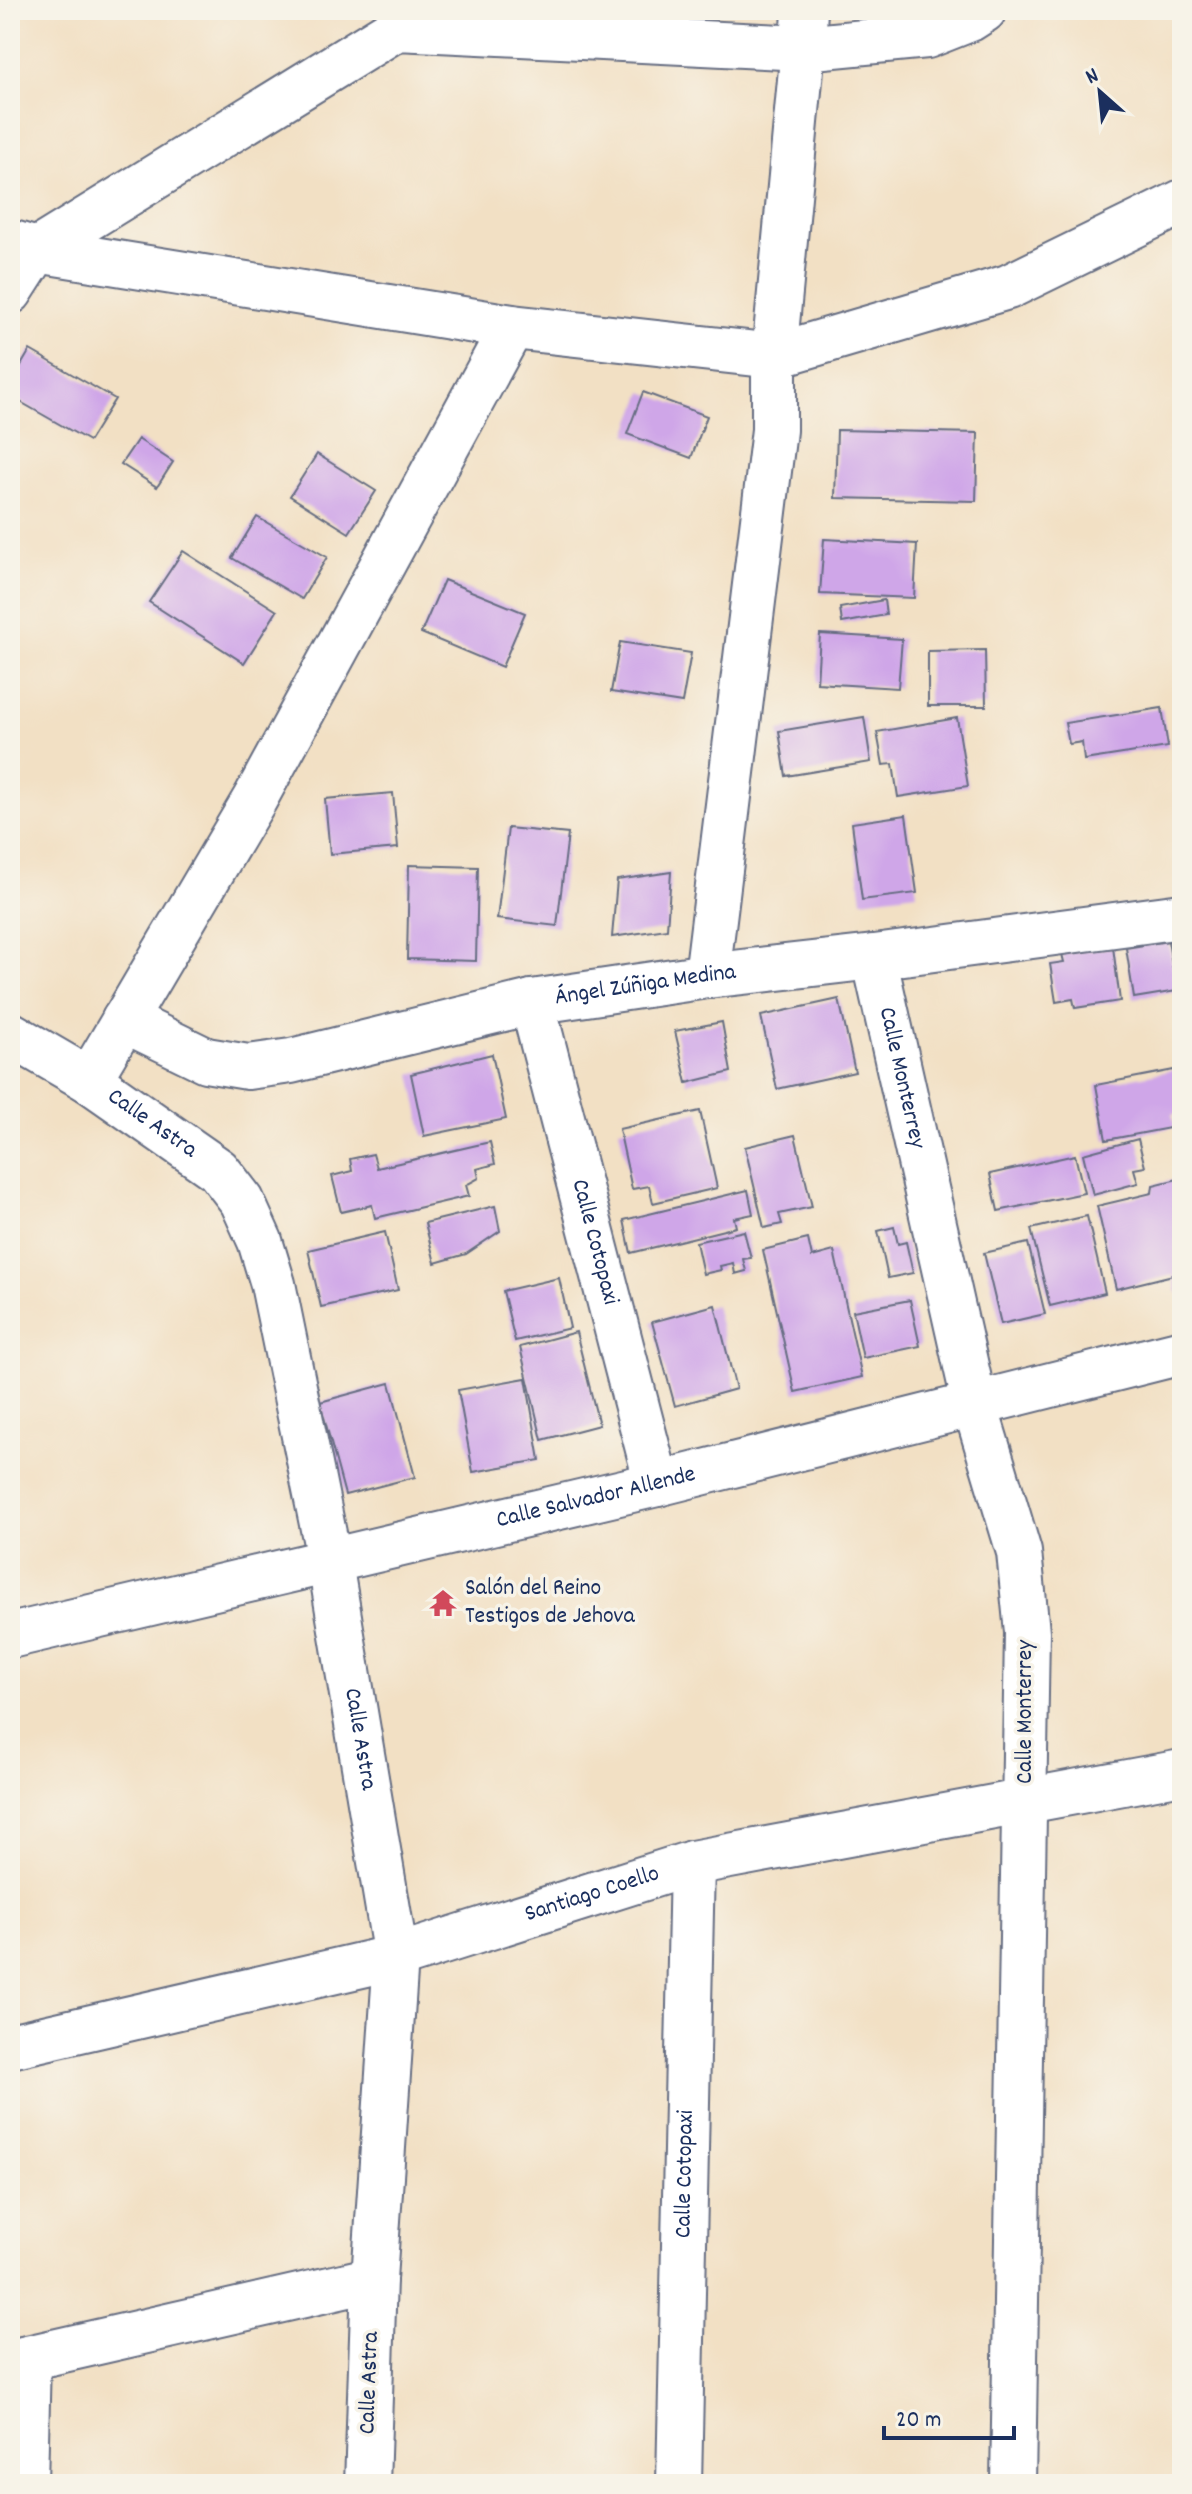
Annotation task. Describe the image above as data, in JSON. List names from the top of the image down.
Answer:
{
  "streets": {
    "street": [
      "Ángel Zúñiga Medina",
      "Calle Monterrey",
      "Calle Astra",
      "Calle Cotopaxi",
      "Calle Salvador Allende",
      "Santiago Coello"
    ]
  },
  "crossings": [
    ["Ángel Zúñiga Medina", "Calle Monterrey"],
    ["Ángel Zúñiga Medina", "Calle Cotopaxi"],
    ["Calle Monterrey", "Calle Salvador Allende"],
    ["Calle Monterrey", "Santiago Coello"],
    ["Calle Astra", "Calle Salvador Allende"],
    ["Calle Astra", "Santiago Coello"],
    ["Calle Cotopaxi", "Calle Salvador Allende"],
    ["Calle Cotopaxi", "Santiago Coello"]
  ],
  "places": {
    "temple": ["Salón del Reino Testigos de Jehova"]
  },
  "scale_bar": "20 m",
  "north": "top left"
}
